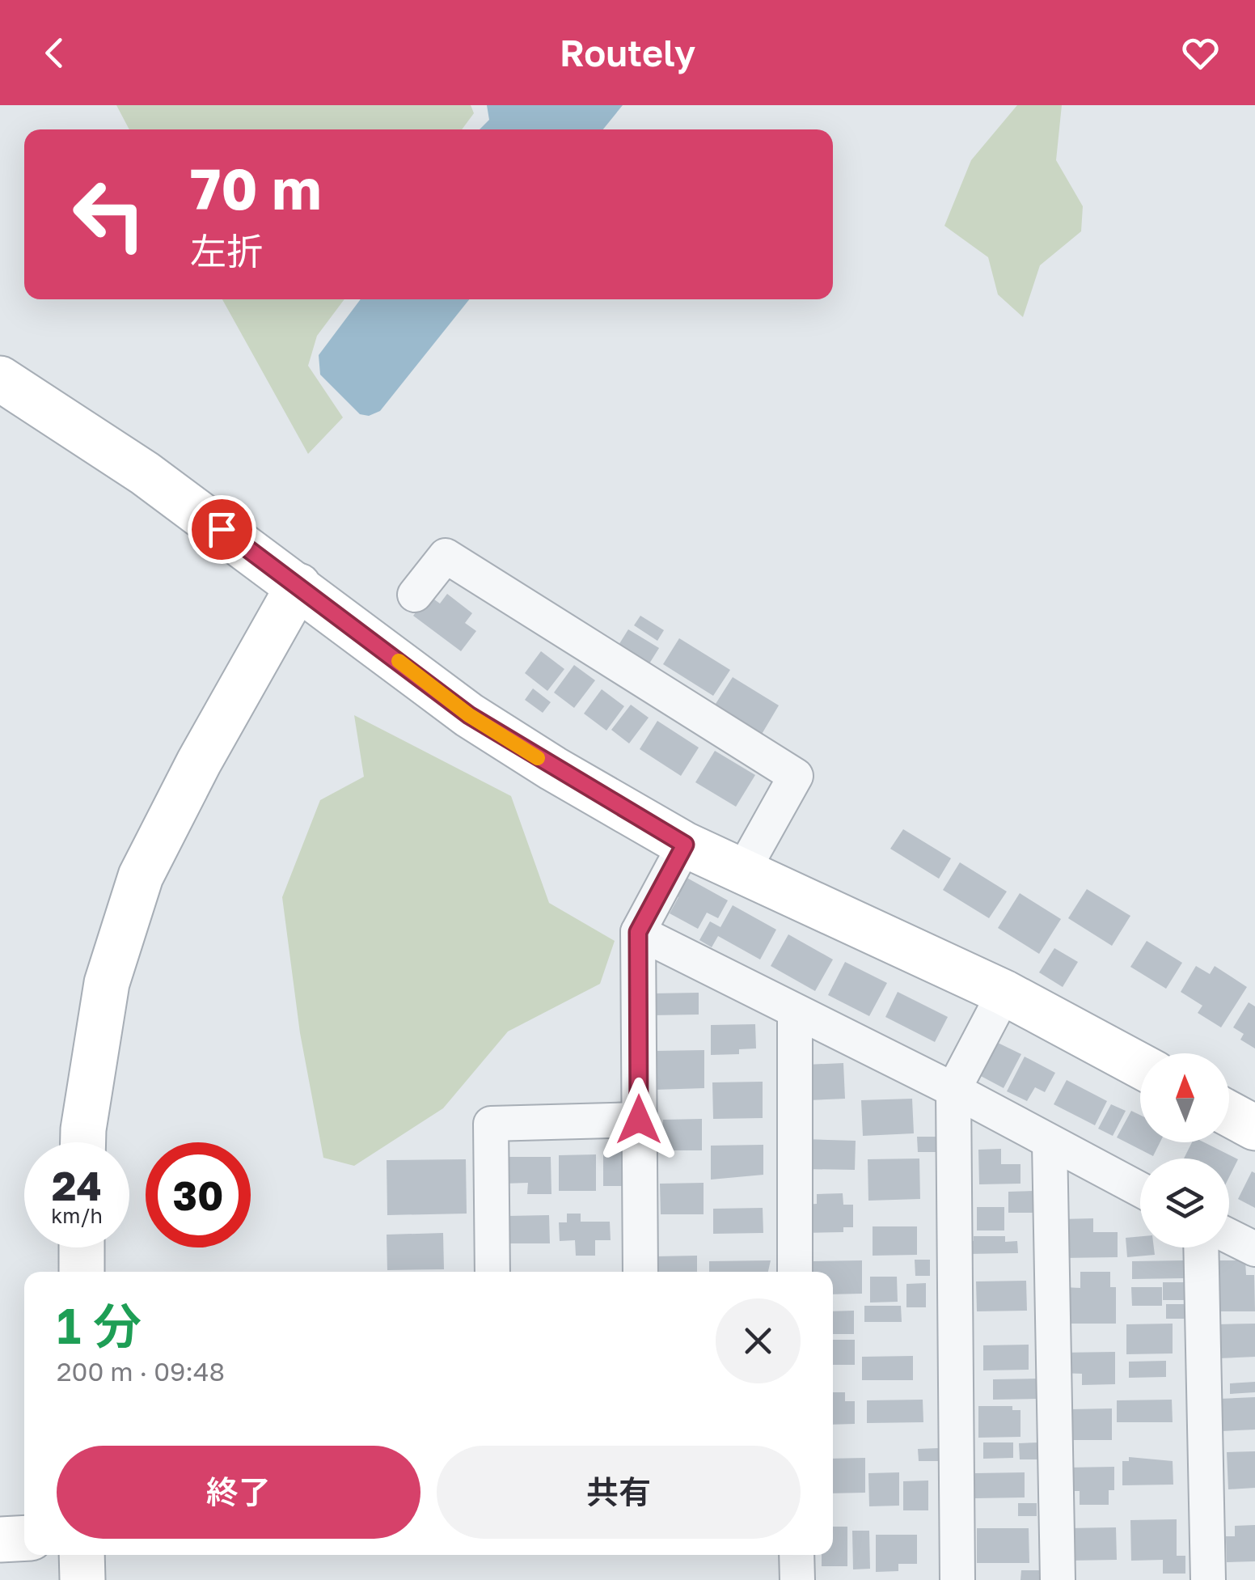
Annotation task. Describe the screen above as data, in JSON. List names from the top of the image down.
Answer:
{
  "north": "top",
  "page": {
    "header": "Routely",
    "turn": ["70 m", "左折"],
    "speed": "24 km/h",
    "limit": "30",
    "heading": ["1 分", "200 m · 09:48"],
    "buttons": ["終了", "共有"]
  }
}
